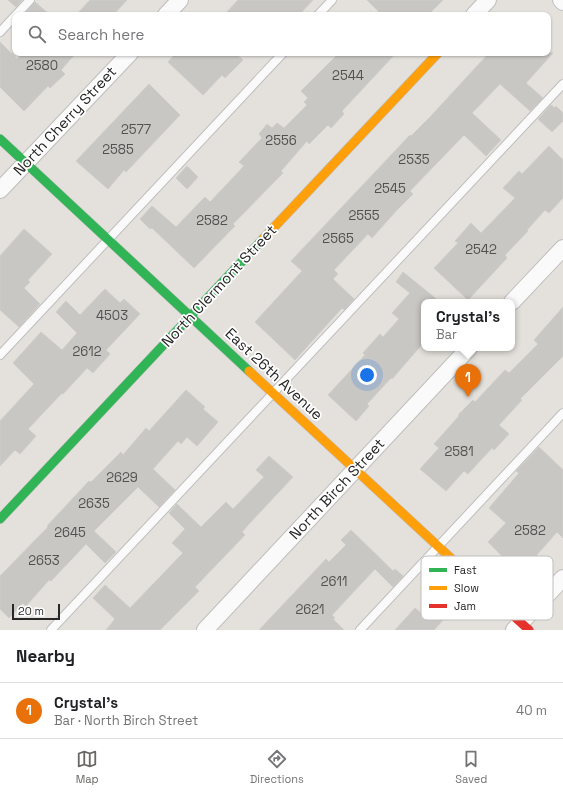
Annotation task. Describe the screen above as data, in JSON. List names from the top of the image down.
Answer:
{
  "streets": {
    "street": [
      "North Cherry Street",
      "North Clermont Street",
      "East 26th Avenue",
      "North Birch Street"
    ]
  },
  "crossings": [
    ["North Cherry Street", "East 26th Avenue"],
    ["North Clermont Street", "East 26th Avenue"],
    ["East 26th Avenue", "North Birch Street"]
  ],
  "house_numbers": [
    "2580",
    "2544",
    "2577",
    "2556",
    "2585",
    "2535",
    "2545",
    "2555",
    "2582",
    "2565",
    "2542",
    "4503",
    "2612",
    "2581",
    "2629",
    "2635",
    "2582",
    "2645",
    "2653",
    "2611",
    "2621"
  ],
  "legend": ["Fast", "Slow", "Jam"],
  "scale_bar": "20 m",
  "page": {
    "search": "Search here",
    "popup": ["Crystal's", "Bar"],
    "pins": "1",
    "scale": "20 m",
    "heading": "Nearby",
    "list": [
      {
        "mark": "1",
        "name": "Crystal's",
        "note": "Bar · North Birch Street",
        "value": "40 m"
      }
    ],
    "nav": ["Map", "Directions", "Saved"]
  }
}
